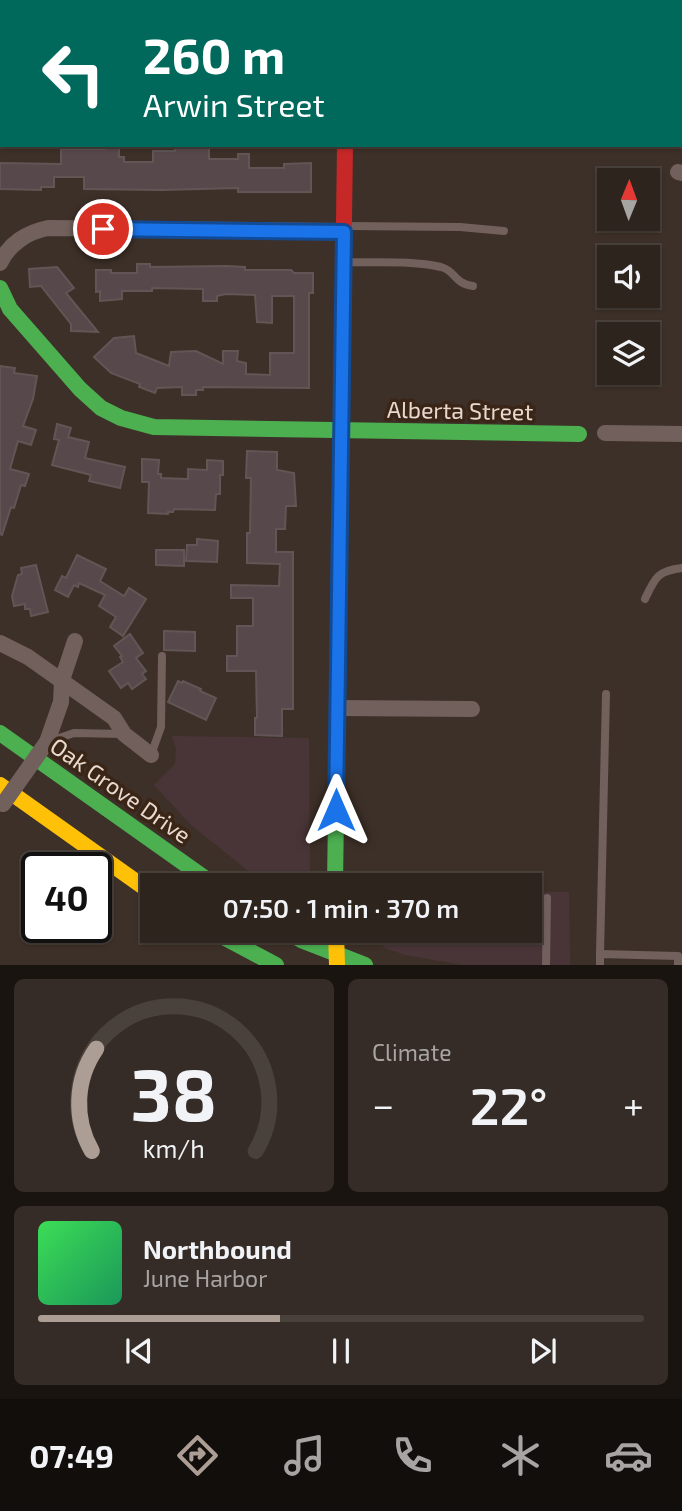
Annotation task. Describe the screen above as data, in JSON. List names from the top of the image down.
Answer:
{
  "streets": {
    "street": ["Alberta Street", "Oak Grove Drive"]
  },
  "north": "top",
  "page": {
    "turn": ["260 m", "Arwin Street"],
    "limit": "40",
    "trip": "07:50 · 1 min · 370 m",
    "tile": "Climate",
    "heat": ["−", "22°", "+"],
    "song": ["Northbound", "June Harbor"],
    "tabs": "07:49",
    "gauge": ["38", "km/h"]
  }
}
